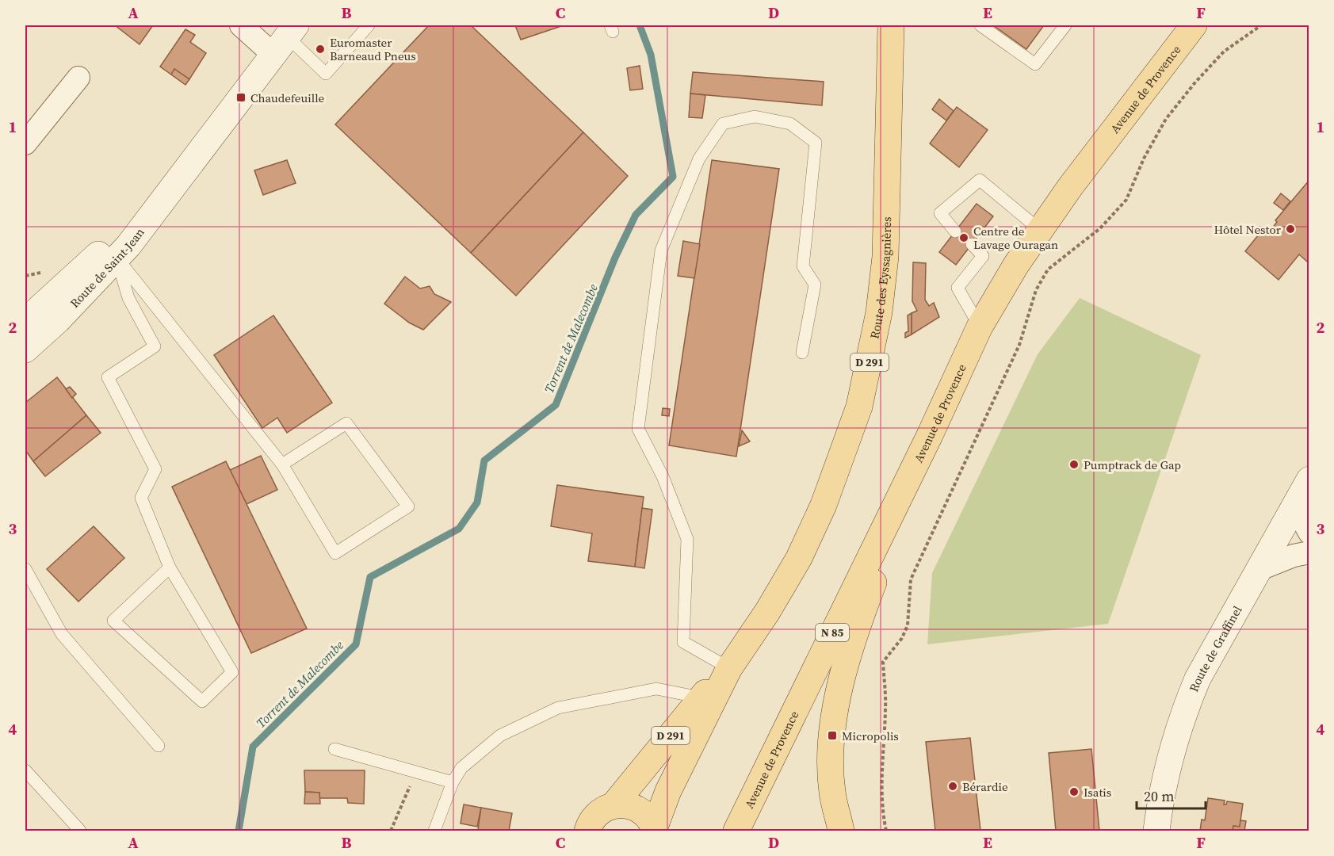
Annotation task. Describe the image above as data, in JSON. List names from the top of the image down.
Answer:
{
  "streets": {
    "main road": [
      "Avenue de Provence",
      "Route des Eyssagnières",
      "D 291",
      "N 85"
    ],
    "street": ["Route de Saint-Jean", "Route de Graffinel"]
  },
  "water": ["Torrent de Malecombe"],
  "places": {
    "other": [
      "Euromaster Barneaud Pneus",
      "Hôtel Nestor",
      "Centre de Lavage Ouragan",
      "Pumptrack de Gap",
      "Bérardie",
      "Isatis"
    ],
    "transit": ["Chaudefeuille", "Micropolis"]
  },
  "scale_bar": "20 m",
  "grid": {
    "columns": [
      "A",
      "B",
      "C",
      "D",
      "E",
      "F"
    ],
    "rows": [
      "1",
      "2",
      "3",
      "4"
    ]
  }
}
